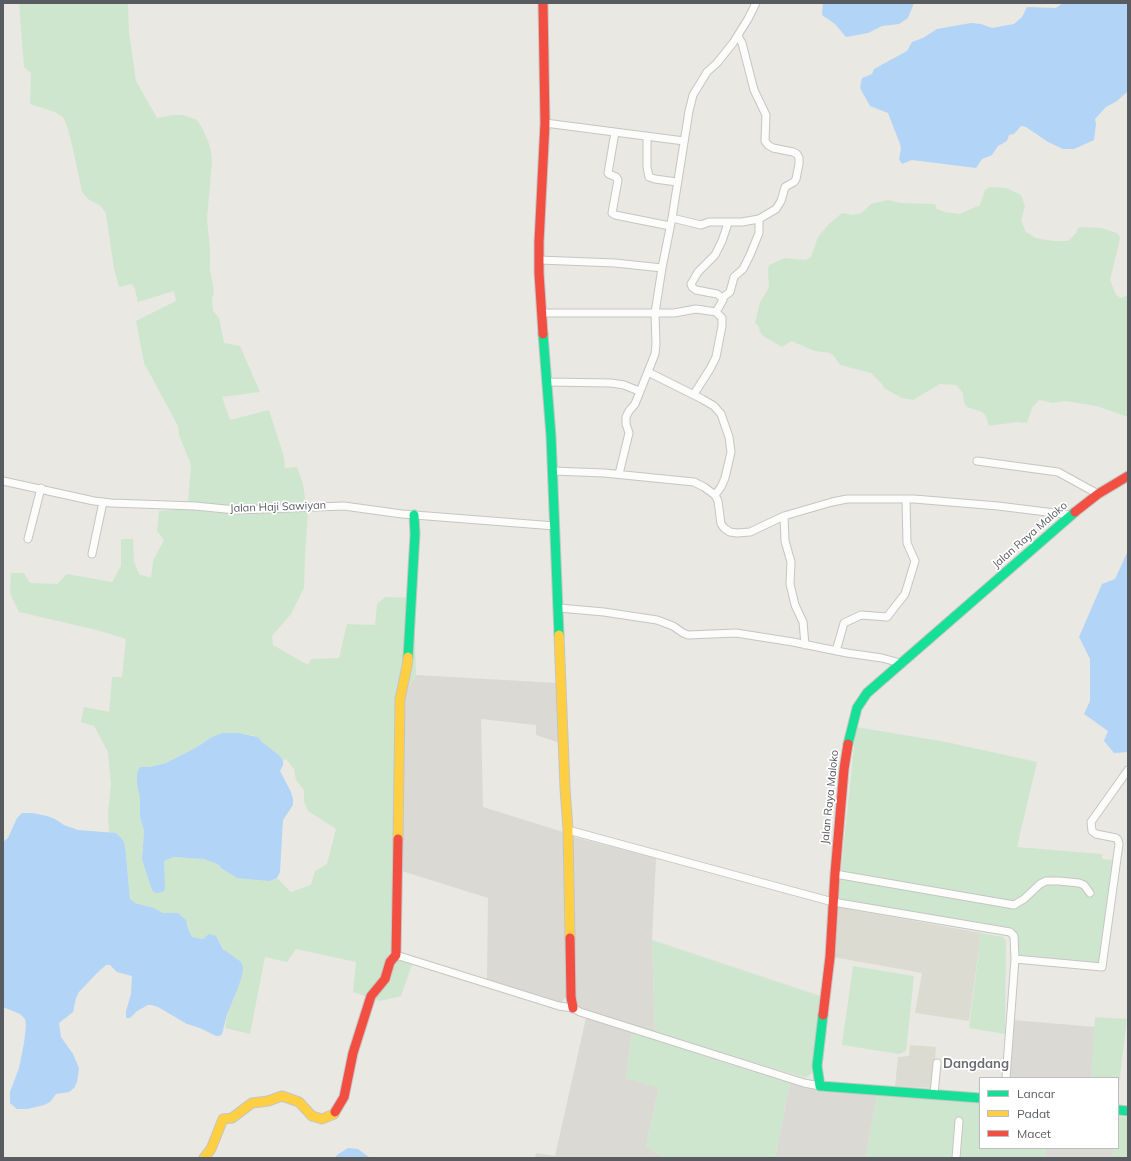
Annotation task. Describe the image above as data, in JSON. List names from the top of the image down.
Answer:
{
  "streets": {
    "street": ["Jalan Haji Sawiyan", "Jalan Raya Maloko"]
  },
  "districts": ["Dangdang"],
  "legend": ["Lancar", "Padat", "Macet"]
}
